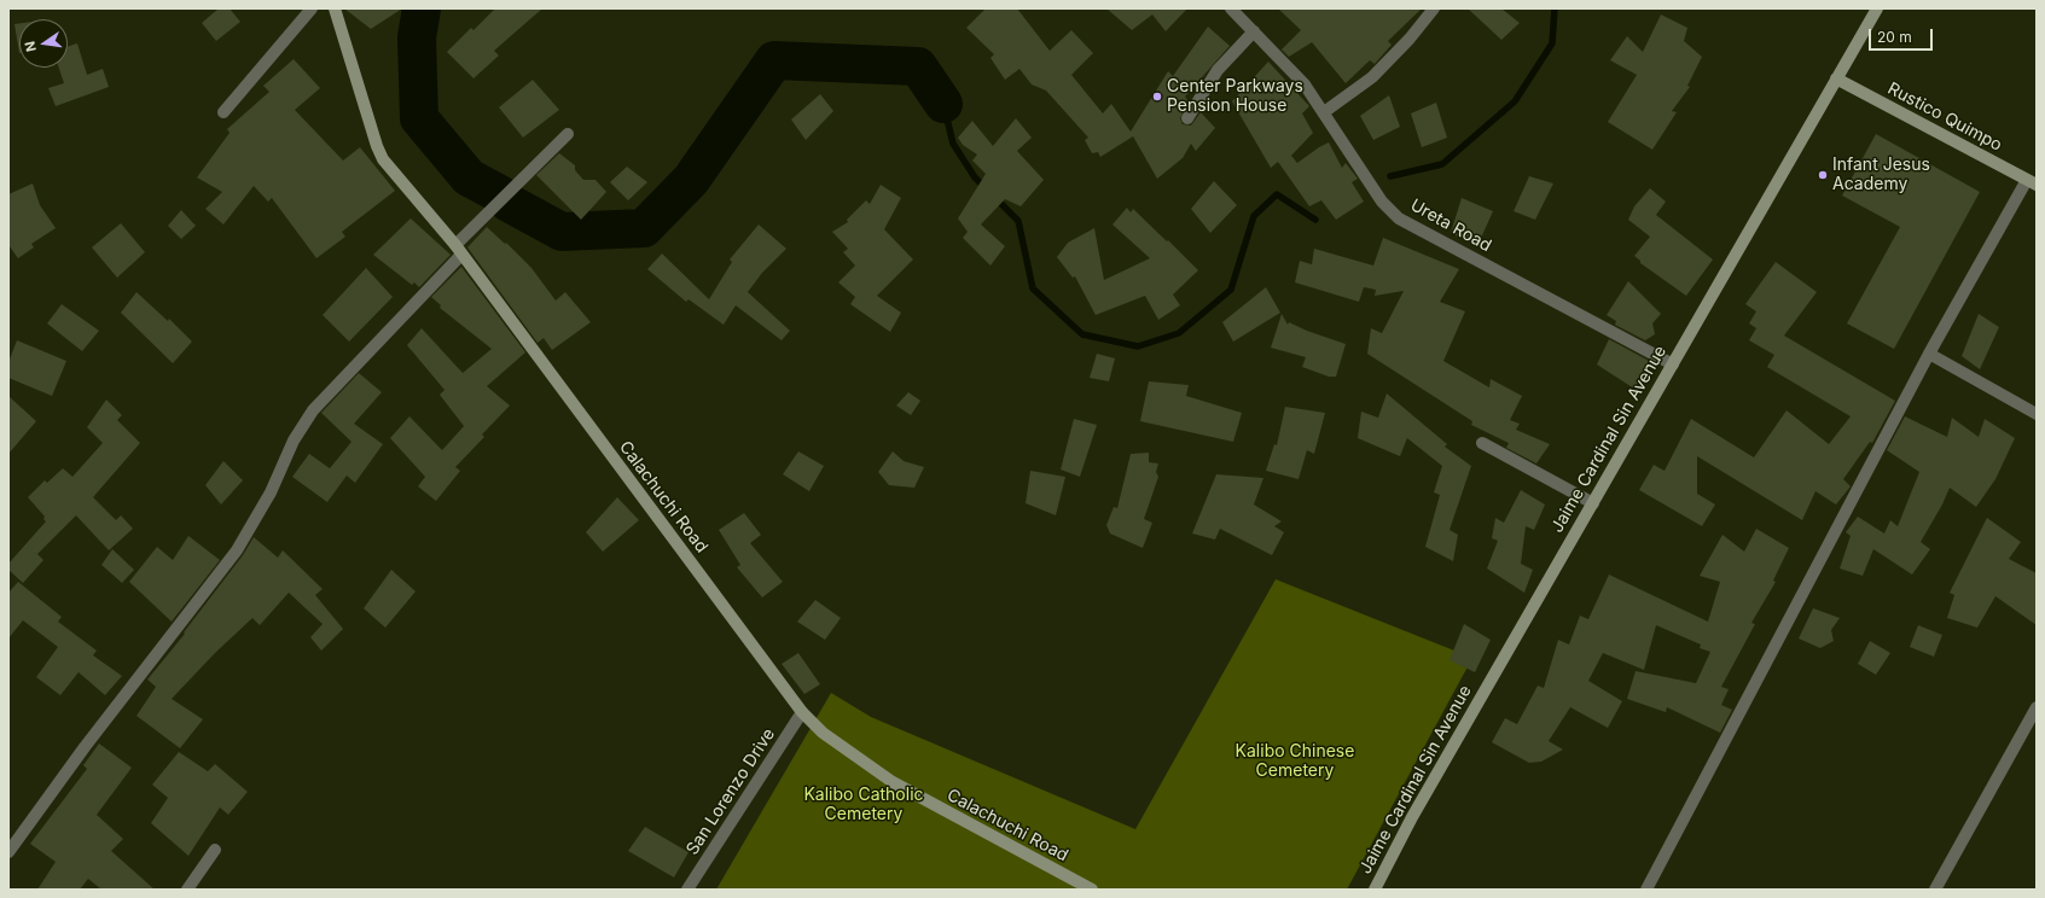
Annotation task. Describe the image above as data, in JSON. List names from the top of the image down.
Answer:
{
  "streets": {
    "street": [
      "Rustico Quimpo",
      "Ureta Road",
      "Jaime Cardinal Sin Avenue",
      "Calachuchi Road",
      "San Lorenzo Drive"
    ]
  },
  "crossings": [
    ["Rustico Quimpo", "Jaime Cardinal Sin Avenue"],
    ["Ureta Road", "Jaime Cardinal Sin Avenue"],
    ["Calachuchi Road", "San Lorenzo Drive"]
  ],
  "parks": ["Kalibo Chinese Cemetery", "Kalibo Catholic Cemetery"],
  "places": ["Center Parkways Pension House", "Infant Jesus Academy"],
  "scale_bar": "20 m",
  "north": "left"
}
